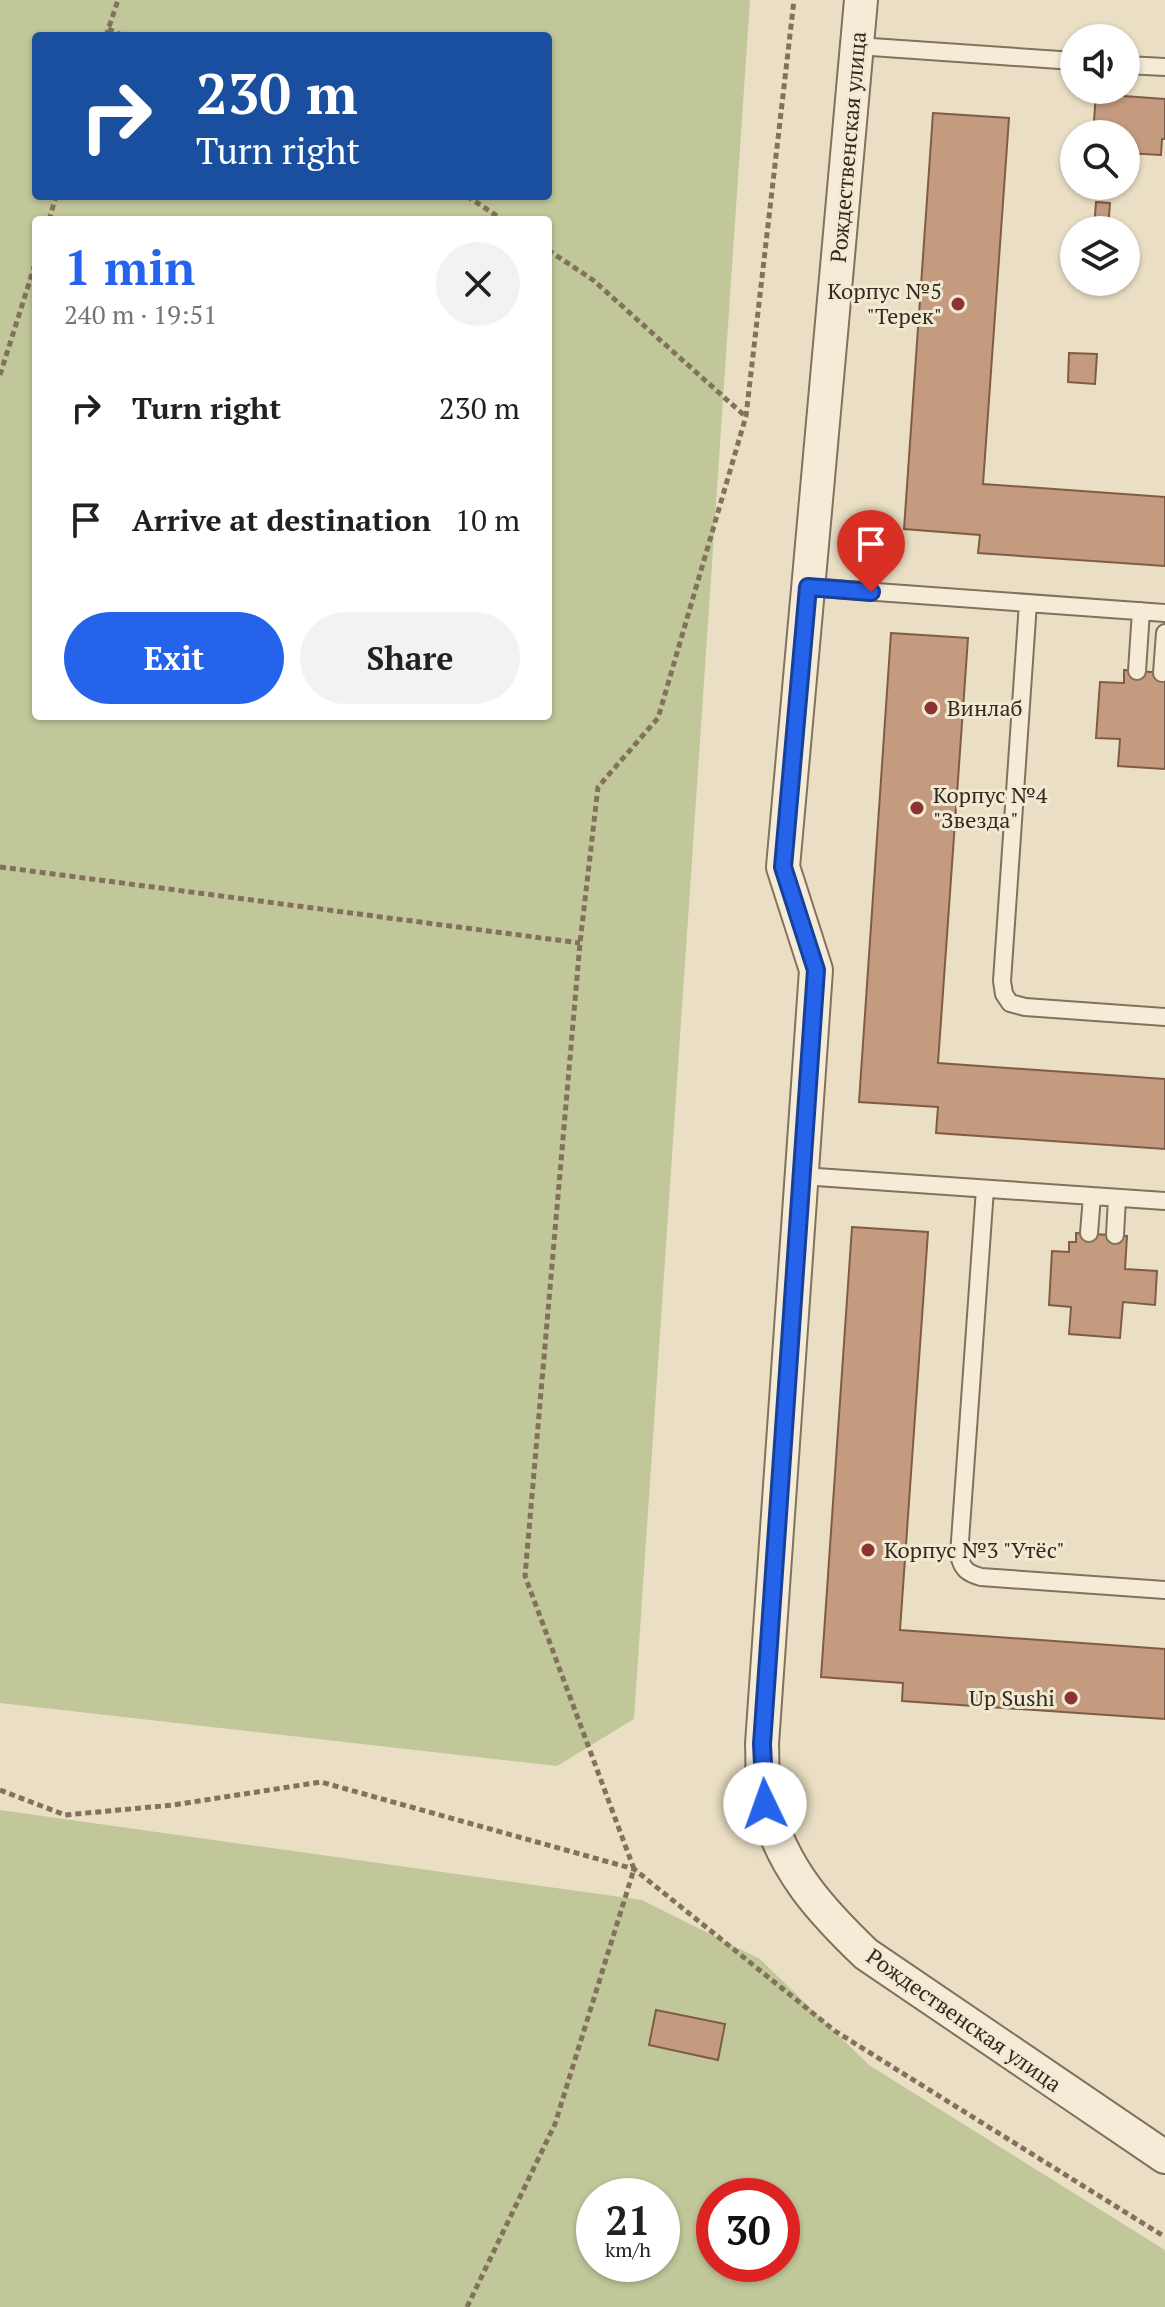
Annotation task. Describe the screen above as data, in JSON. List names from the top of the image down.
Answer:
{
  "streets": {
    "street": ["Рождественская улица"]
  },
  "places": [
    "Корпус №5 \"Терек\"",
    "Винлаб",
    "Корпус №4 \"Звезда\"",
    "Корпус №3 \"Утёс\"",
    "Up Sushi"
  ],
  "page": {
    "turn": ["230 m", "Turn right"],
    "heading": ["1 min", "240 m · 19:51"],
    "list": [
      {
        "name": "Turn right",
        "value": "230 m"
      },
      {
        "name": "Arrive at destination",
        "value": "10 m"
      }
    ],
    "buttons": ["Exit", "Share"],
    "speed": "21 km/h",
    "limit": "30"
  }
}
